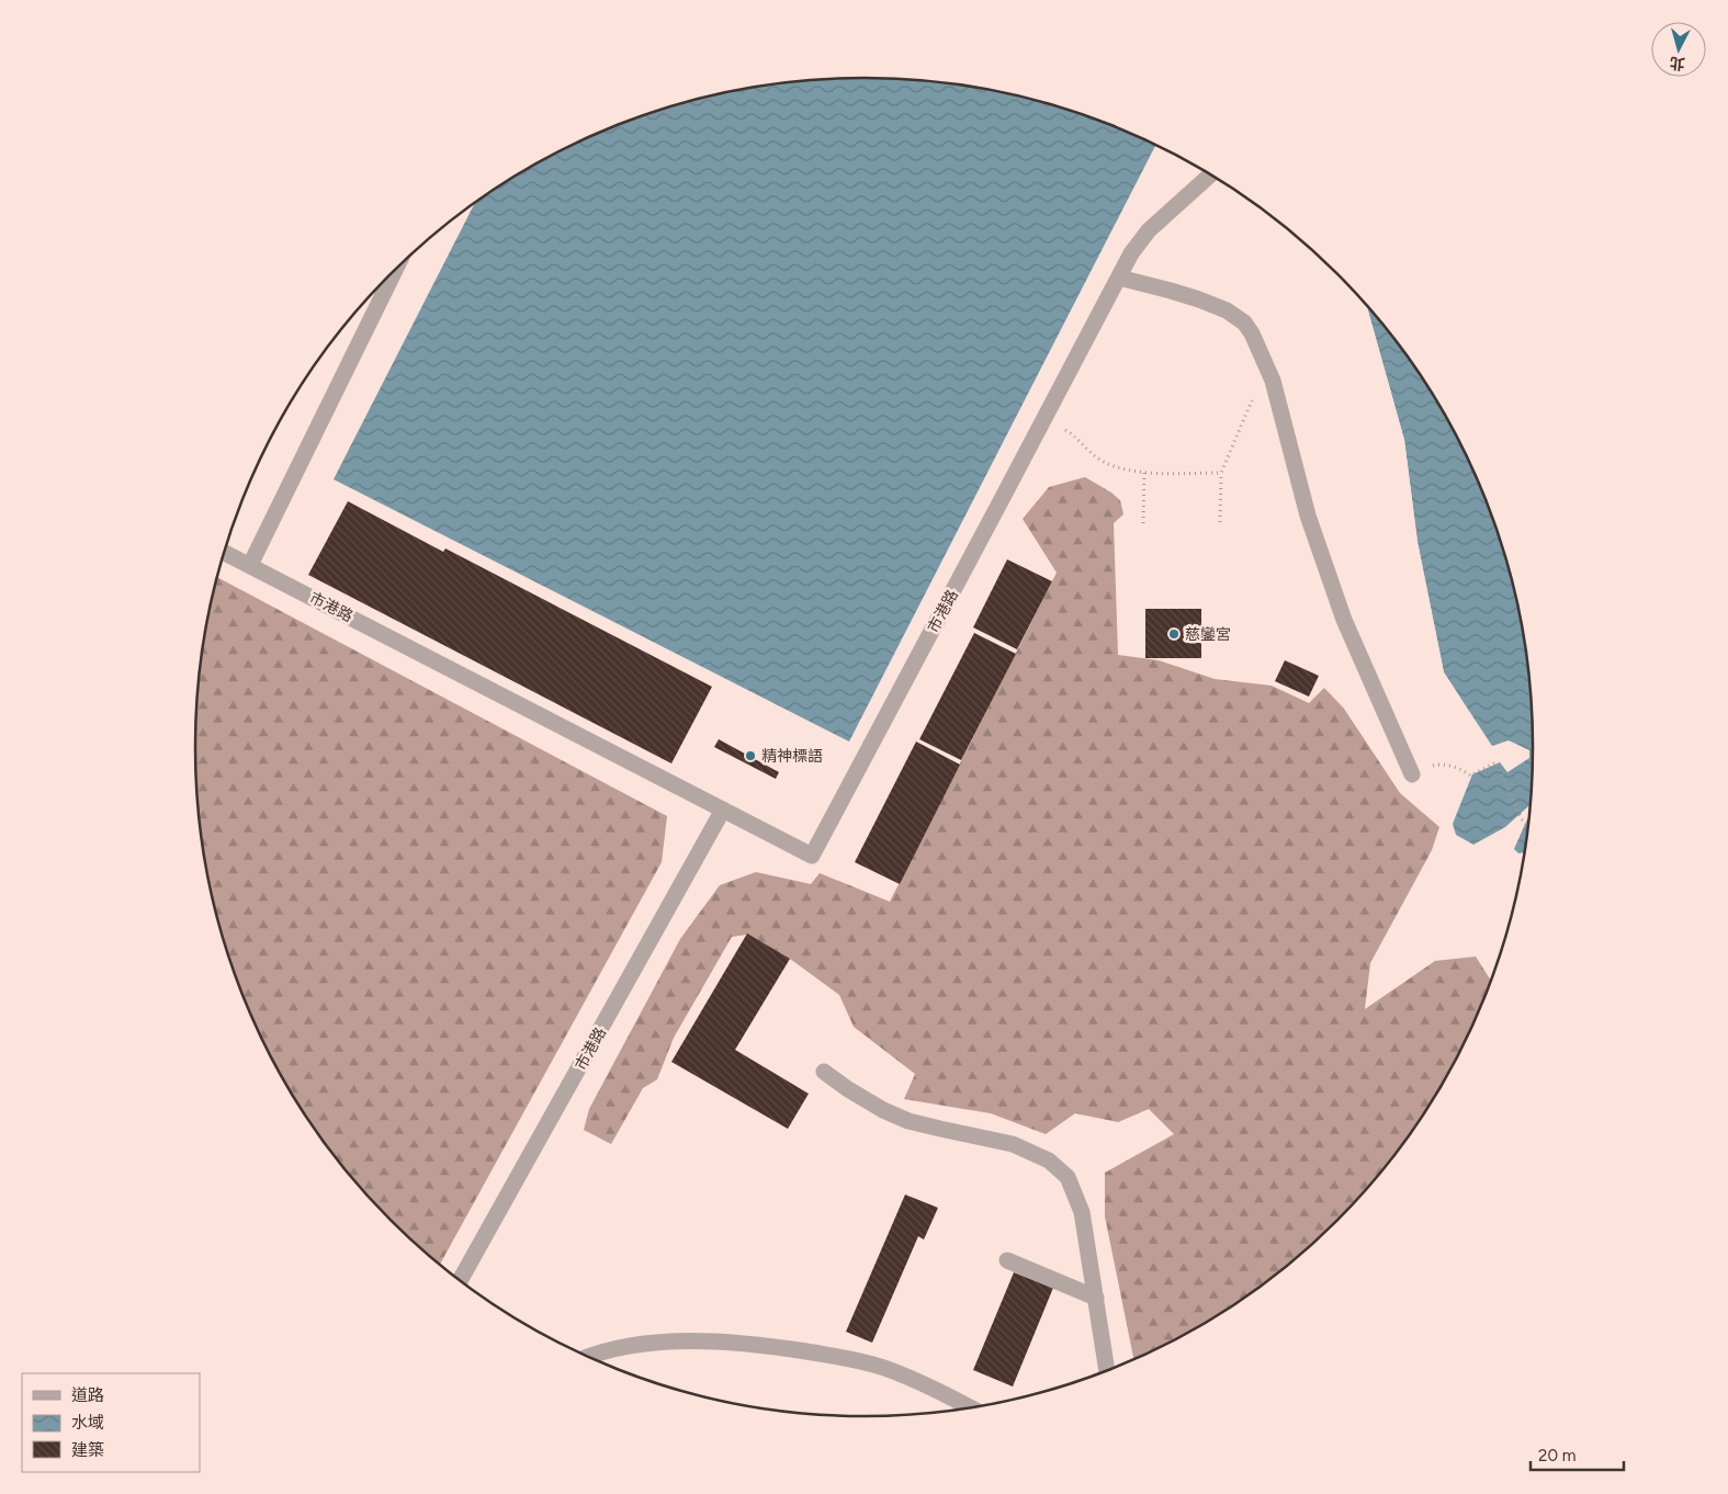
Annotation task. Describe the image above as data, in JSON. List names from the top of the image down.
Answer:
{
  "streets": {
    "street": ["市港路"]
  },
  "places": ["慈鑾宮", "精神標語"],
  "legend": ["道路", "水域", "建築"],
  "scale_bar": "20 m",
  "north": "bottom"
}
